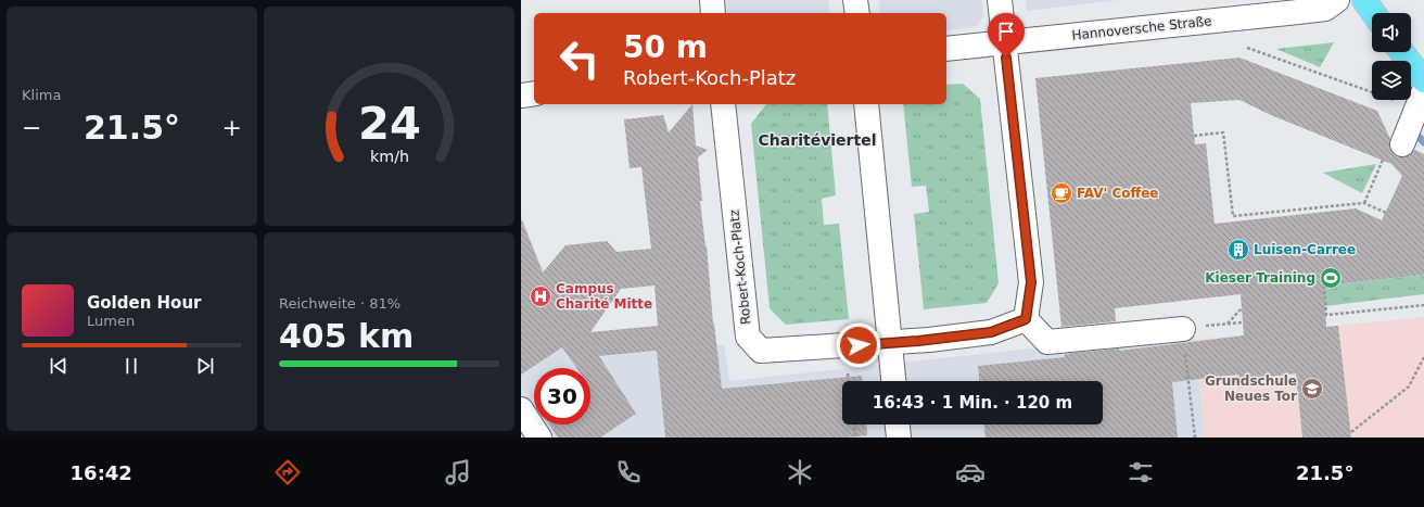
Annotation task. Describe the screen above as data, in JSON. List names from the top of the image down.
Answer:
{
  "streets": {
    "street": ["Hannoversche Straße", "Robert-Koch-Platz"]
  },
  "districts": ["Charitéviertel"],
  "places": {
    "cafe": ["FAV' Coffee"],
    "building": ["Luisen-Carree"],
    "sports": ["Kieser Training"],
    "hospital": ["Campus Charité Mitte"],
    "school or university": ["Grundschule Neues Tor"]
  },
  "page": {
    "tile": [
      "Klima",
      ["Reichweite · 81%", "405 km"]
    ],
    "turn": ["50 m", "Robert-Koch-Platz"],
    "heat": ["−", "21.5°", "+"],
    "song": ["Golden Hour", "Lumen"],
    "limit": "30",
    "trip": "16:43 · 1 Min. · 120 m",
    "tabs": ["16:42", "21.5°"],
    "gauge": ["24", "km/h"]
  }
}
